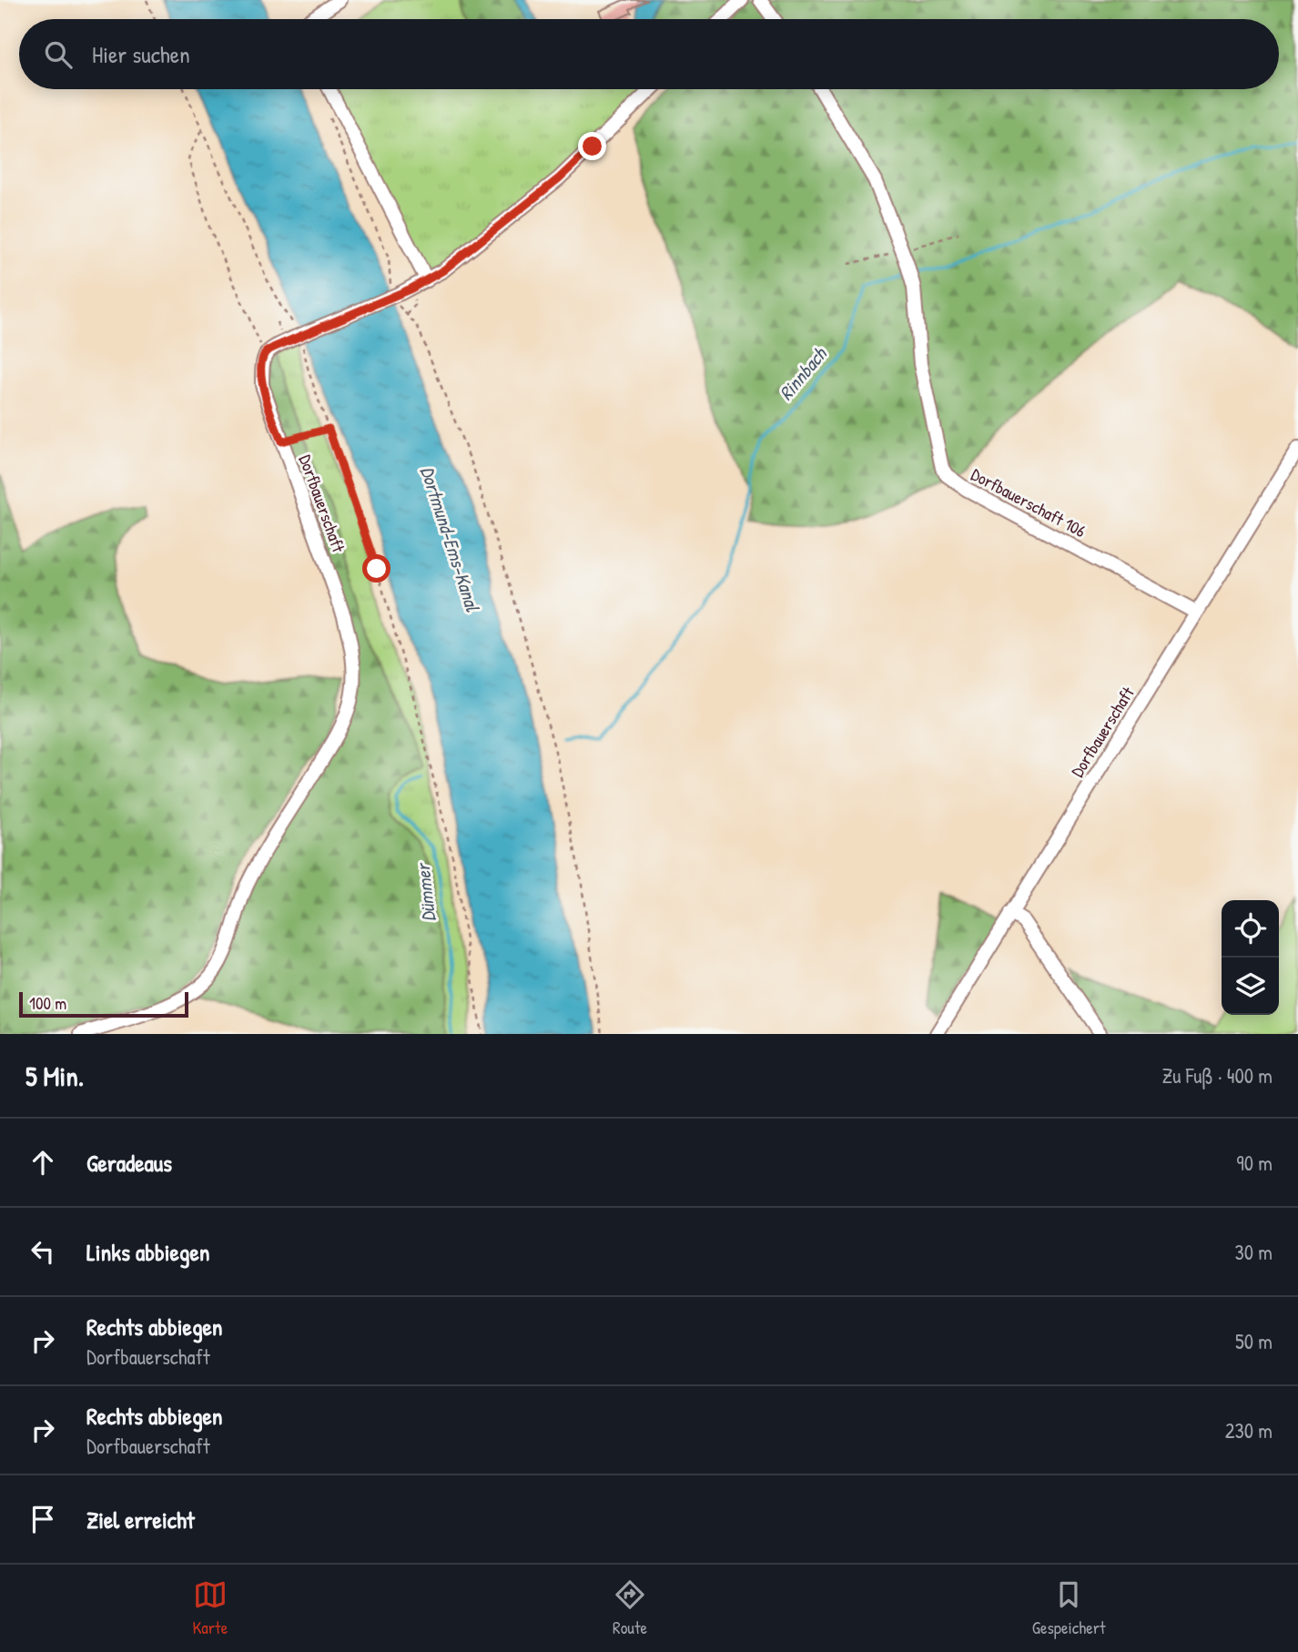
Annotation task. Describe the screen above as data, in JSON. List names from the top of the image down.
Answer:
{
  "streets": {
    "street": ["Dorfbauerschaft 106", "Dorfbauerschaft"]
  },
  "crossings": [
    ["Dorfbauerschaft 106", "Dorfbauerschaft"]
  ],
  "water": ["Rinnbach", "Dortmund-Ems-Kanal", "Dümmer"],
  "scale_bar": "100 m",
  "page": {
    "search": "Hier suchen",
    "scale": "100 m",
    "heading": ["5 Min.", "Zu Fuß · 400 m"],
    "list": [
      ["Geradeaus", "90 m"],
      ["Links abbiegen", "30 m"],
      ["Rechts abbiegen", "Dorfbauerschaft", "50 m"],
      ["Rechts abbiegen", "Dorfbauerschaft", "230 m"],
      "Ziel erreicht"
    ],
    "nav": ["Karte", "Route", "Gespeichert"]
  }
}
